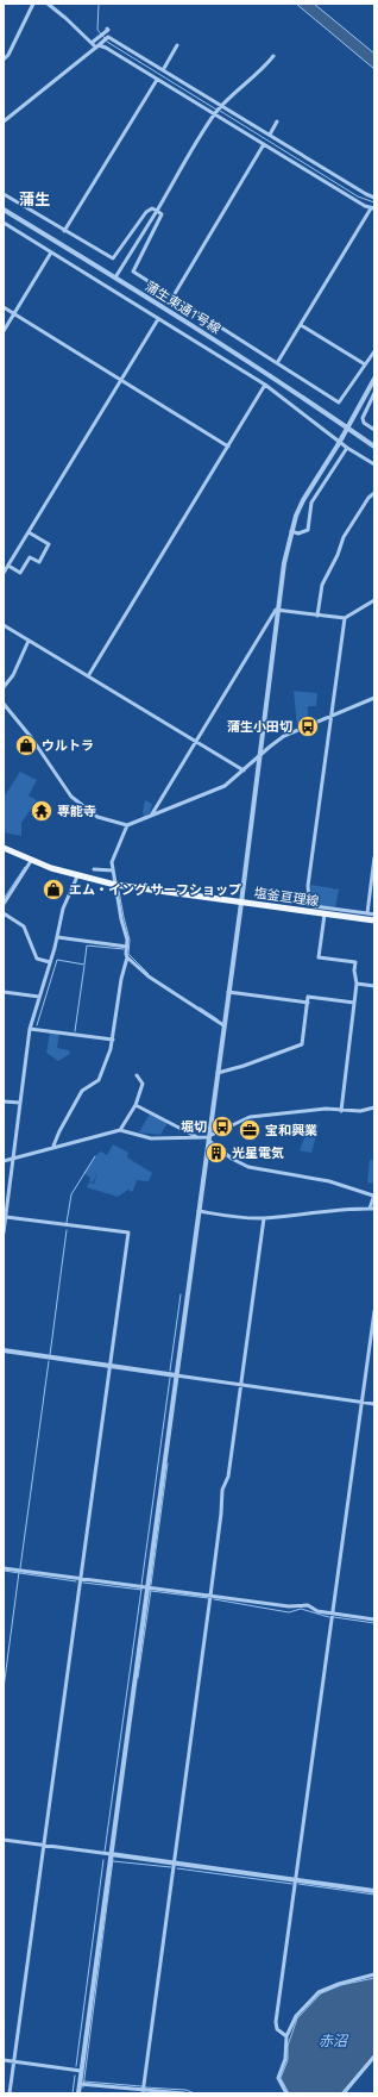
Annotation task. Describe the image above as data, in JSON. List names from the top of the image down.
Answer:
{
  "streets": {
    "main road": ["塩釜亘理線"],
    "street": ["蒲生東通1号線"]
  },
  "districts": ["蒲生"],
  "water": ["赤沼"],
  "places": {
    "bus stop": ["蒲生小田切", "堀切"],
    "shop": ["ウルトラ", "エム・イング サーフショップ"],
    "temple": ["専能寺"],
    "office": ["宝和興業"],
    "building": ["光星電気"]
  }
}
